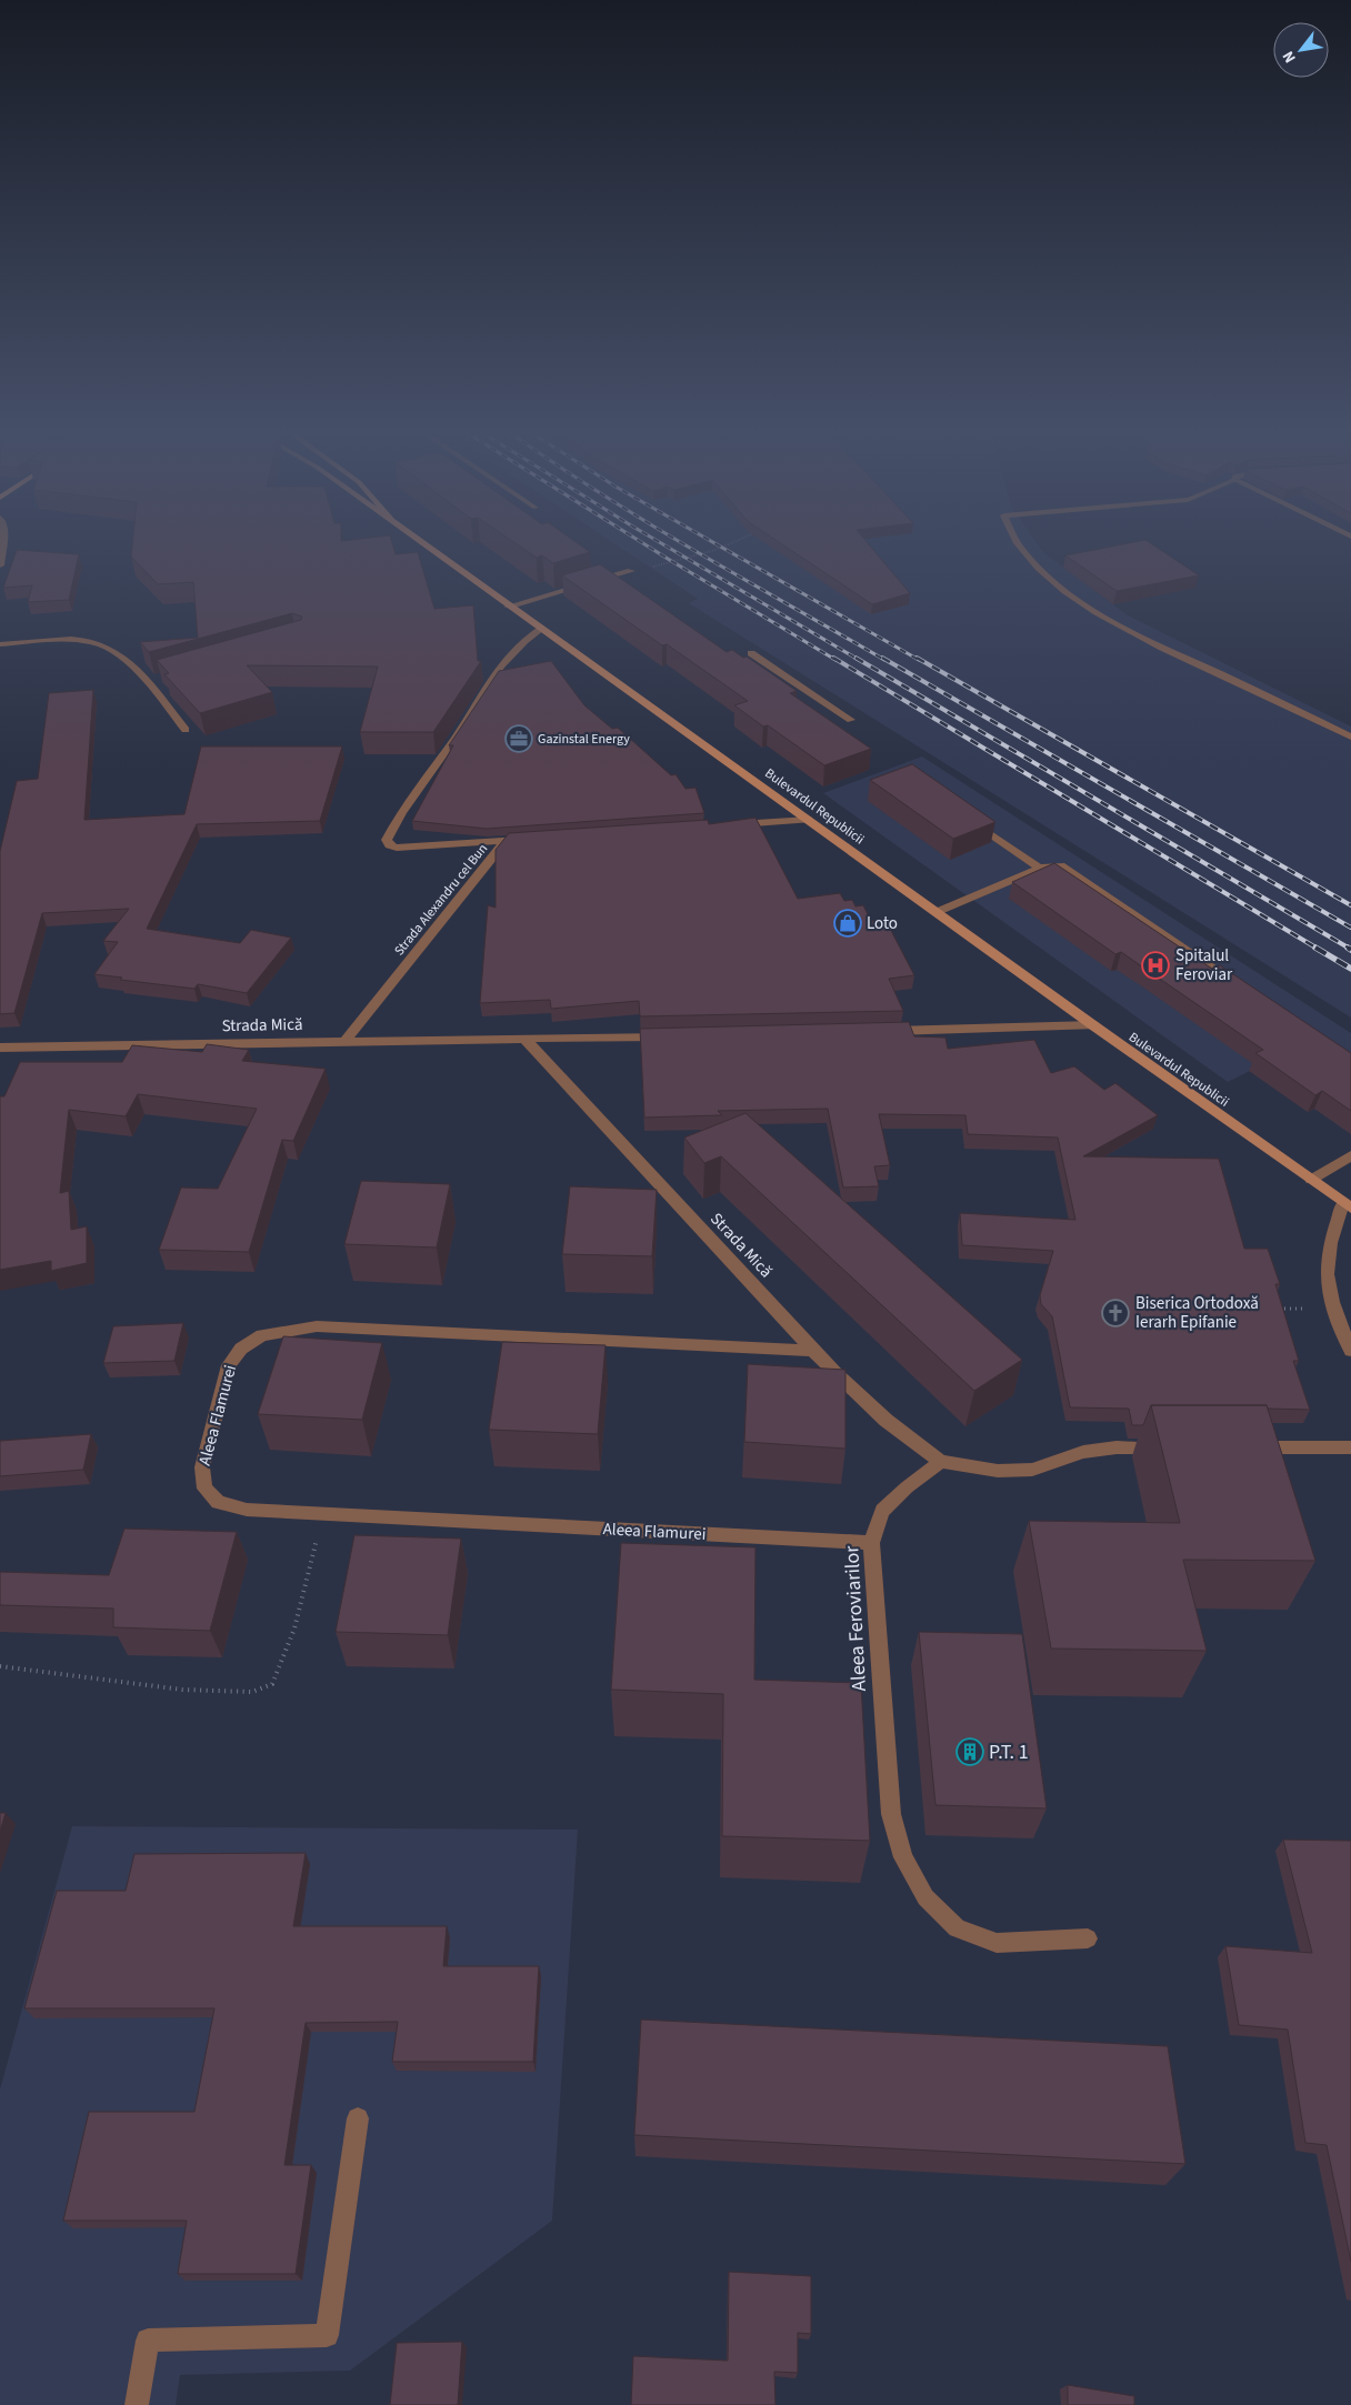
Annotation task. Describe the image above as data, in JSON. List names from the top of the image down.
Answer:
{
  "streets": {
    "main road": ["Bulevardul Republicii"],
    "street": [
      "Strada Alexandru cel Bun",
      "Strada Mică",
      "Aleea Flamurei",
      "Aleea Feroviarilor"
    ]
  },
  "crossings": [
    ["Bulevardul Republicii", "Strada Alexandru cel Bun"],
    ["Strada Alexandru cel Bun", "Strada Mică"],
    ["Strada Mică", "Aleea Flamurei"],
    ["Strada Mică", "Aleea Feroviarilor"],
    ["Aleea Flamurei", "Aleea Feroviarilor"]
  ],
  "places": {
    "office": ["Gazinstal Energy"],
    "shop": ["Loto"],
    "hospital": ["Spitalul Feroviar"],
    "church": ["Biserica Ortodoxă Ierarh Epifanie"],
    "building": ["P.T. 1"]
  },
  "north": "bottom left"
}
